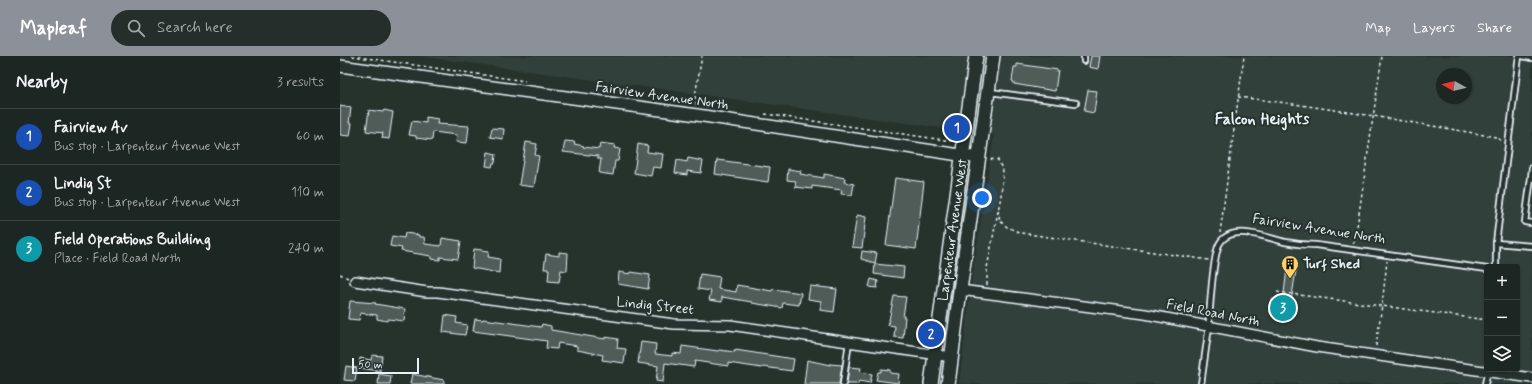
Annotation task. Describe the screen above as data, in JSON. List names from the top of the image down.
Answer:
{
  "streets": {
    "main road": ["Larpenteur Avenue West"],
    "street": ["Fairview Avenue North", "Lindig Street", "Field Road North"]
  },
  "crossings": [
    ["Fairview Avenue North", "Larpenteur Avenue West"],
    ["Larpenteur Avenue West", "Lindig Street"],
    ["Larpenteur Avenue West", "Field Road North"]
  ],
  "districts": ["Falcon Heights"],
  "places": {
    "building": ["Turf Shed"]
  },
  "scale_bar": "50 m",
  "north": "left",
  "page": {
    "header": "Mapleaf",
    "search": "Search here",
    "nav": ["Map", "Layers", "Share"],
    "heading": ["Nearby", "3 results"],
    "list": [
      {
        "mark": "1",
        "name": "Fairview Av",
        "note": "Bus stop · Larpenteur Avenue West",
        "value": "60 m"
      },
      {
        "mark": "2",
        "name": "Lindig St",
        "note": "Bus stop · Larpenteur Avenue West",
        "value": "110 m"
      },
      {
        "mark": "3",
        "name": "Field Operations Building",
        "note": "Place · Field Road North",
        "value": "240 m"
      }
    ],
    "pins": ["1", "3", "2"],
    "map_buttons": ["+", "−"],
    "scale": "50 m"
  }
}
